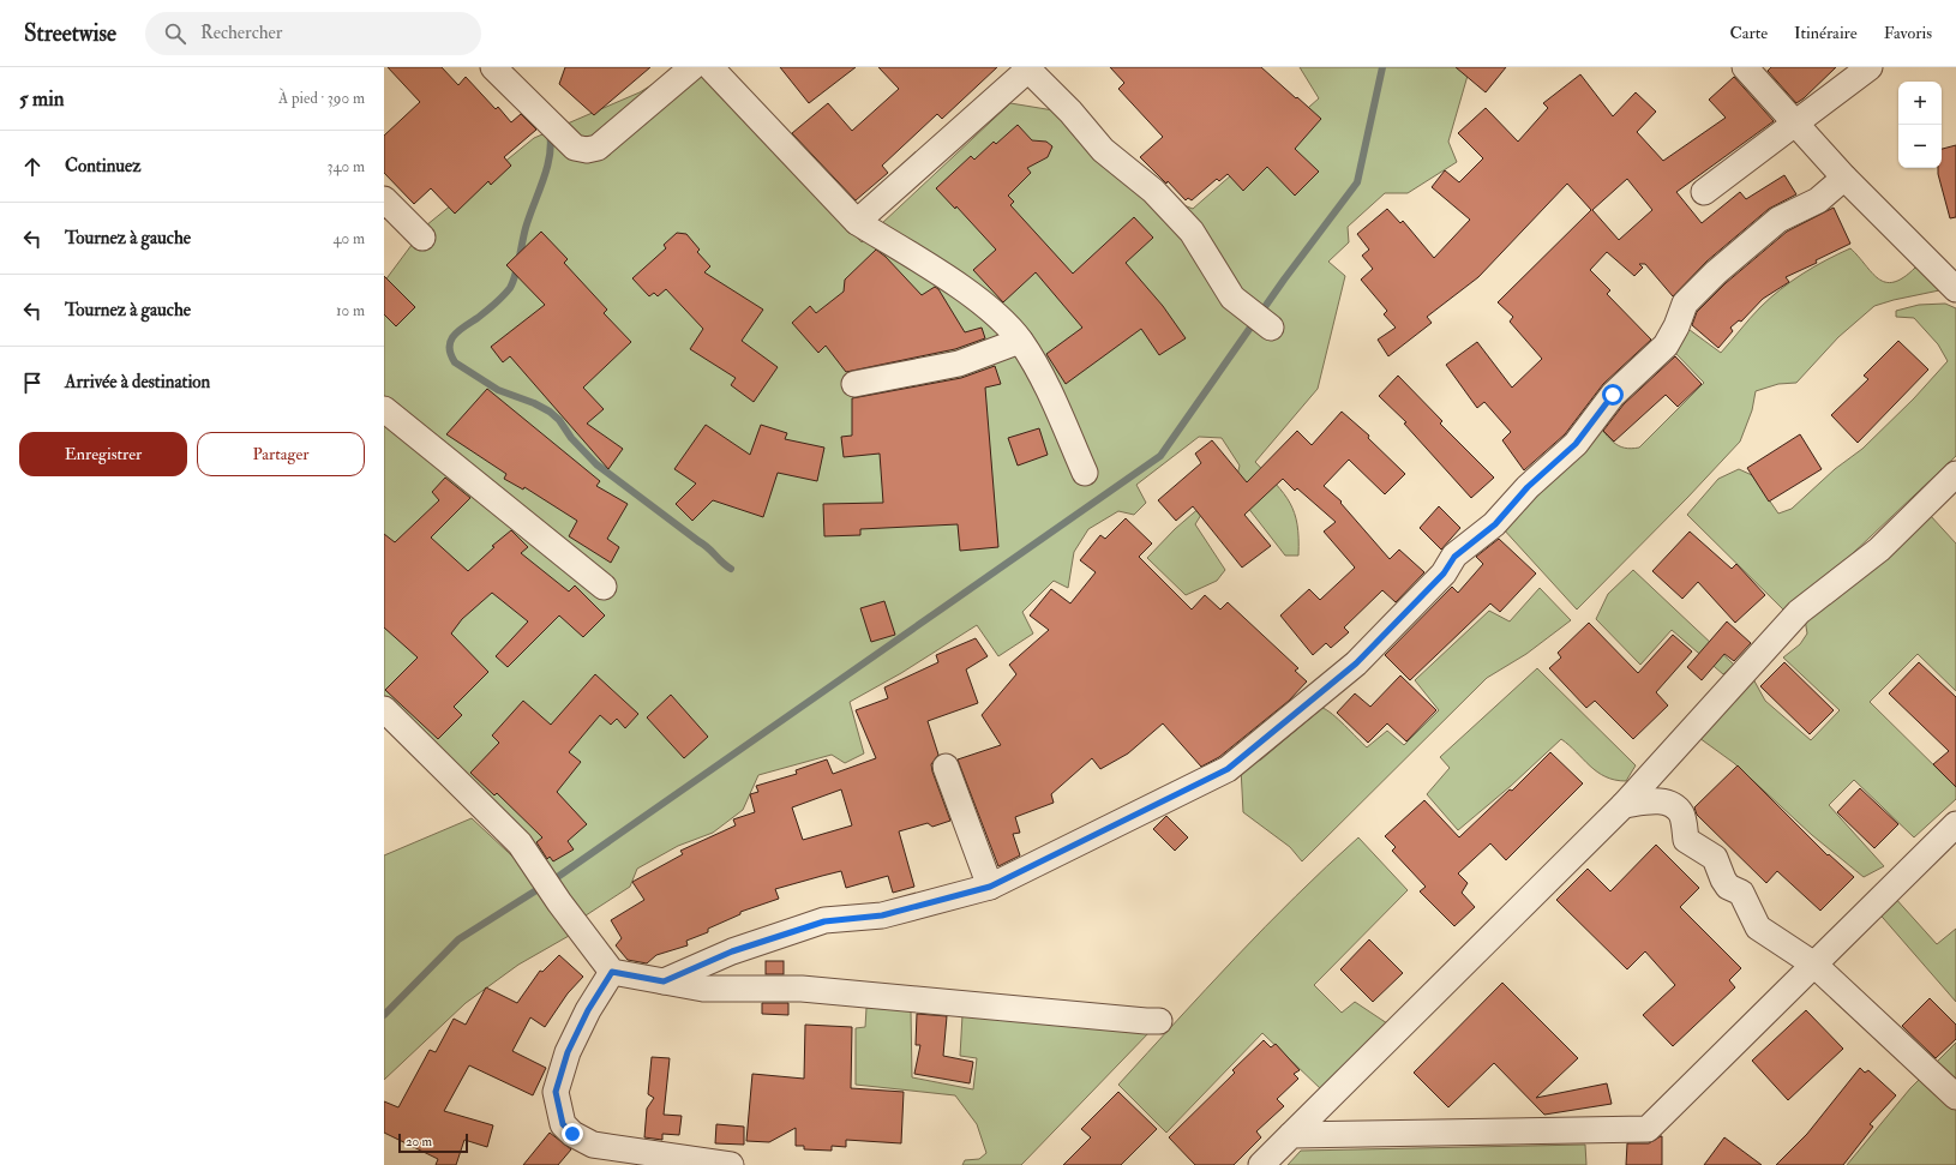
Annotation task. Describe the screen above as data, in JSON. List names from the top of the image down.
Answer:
{
  "scale_bar": "20 m",
  "page": {
    "header": "Streetwise",
    "search": "Rechercher",
    "nav": ["Carte", "Itinéraire", "Favoris"],
    "heading": ["5 min", "À pied · 390 m"],
    "map_buttons": ["+", "−"],
    "list": [
      ["Continuez", "340 m"],
      ["Tournez à gauche", "40 m"],
      ["Tournez à gauche", "10 m"],
      "Arrivée à destination"
    ],
    "buttons": ["Enregistrer", "Partager"],
    "scale": "20 m"
  }
}
